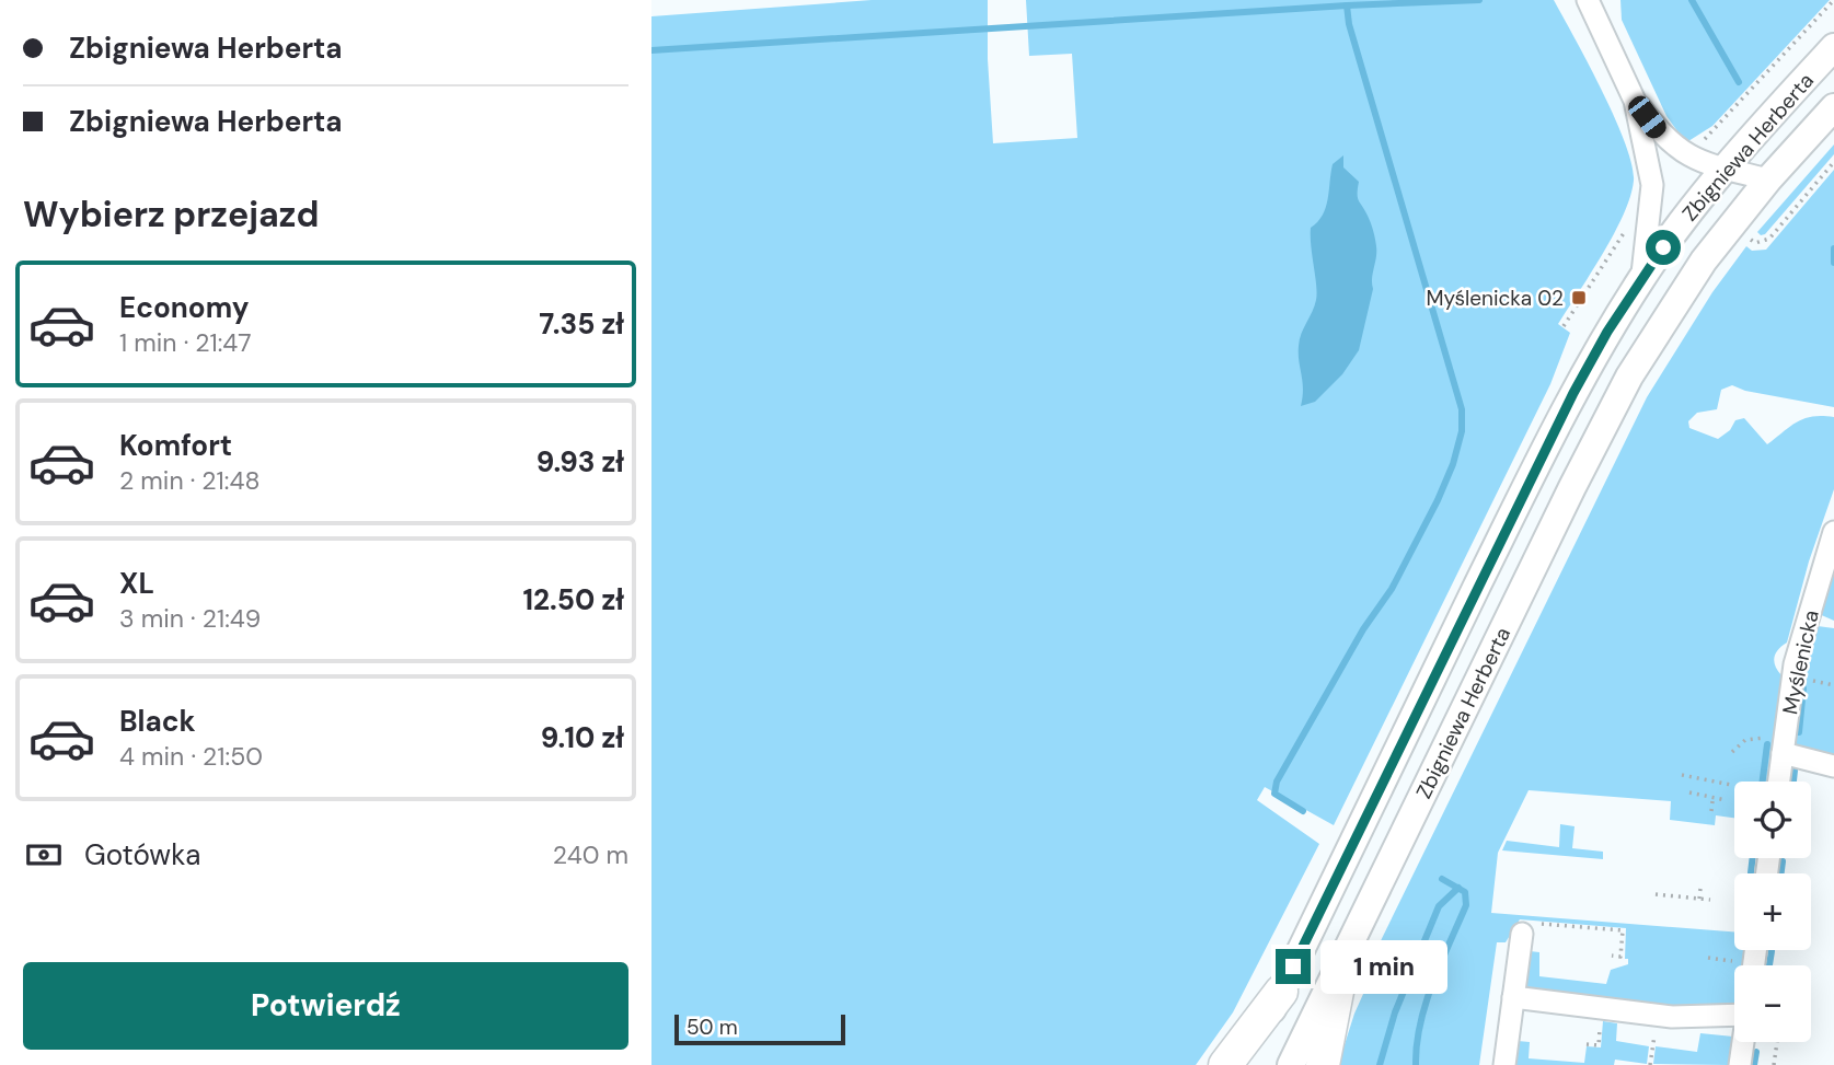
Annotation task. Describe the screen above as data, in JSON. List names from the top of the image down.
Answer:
{
  "streets": {
    "main road": ["Zbigniewa Herberta"],
    "street": ["Myślenicka"]
  },
  "places": {
    "transit": ["Myślenicka 02"]
  },
  "scale_bar": "50 m",
  "page": {
    "banner": ["Zbigniewa Herberta", "Zbigniewa Herberta"],
    "heading": "Wybierz przejazd",
    "list": [
      {
        "name": "Economy",
        "note": "1 min · 21:47",
        "value": "7.35 zł"
      },
      {
        "name": "Komfort",
        "note": "2 min · 21:48",
        "value": "9.93 zł"
      },
      {
        "name": "XL",
        "note": "3 min · 21:49",
        "value": "12.50 zł"
      },
      {
        "name": "Black",
        "note": "4 min · 21:50",
        "value": "9.10 zł"
      }
    ],
    "map_buttons": ["+", "−"],
    "pay": ["Gotówka", "240 m"],
    "bubble": "1 min",
    "buttons": "Potwierdź",
    "scale": "50 m"
  }
}
